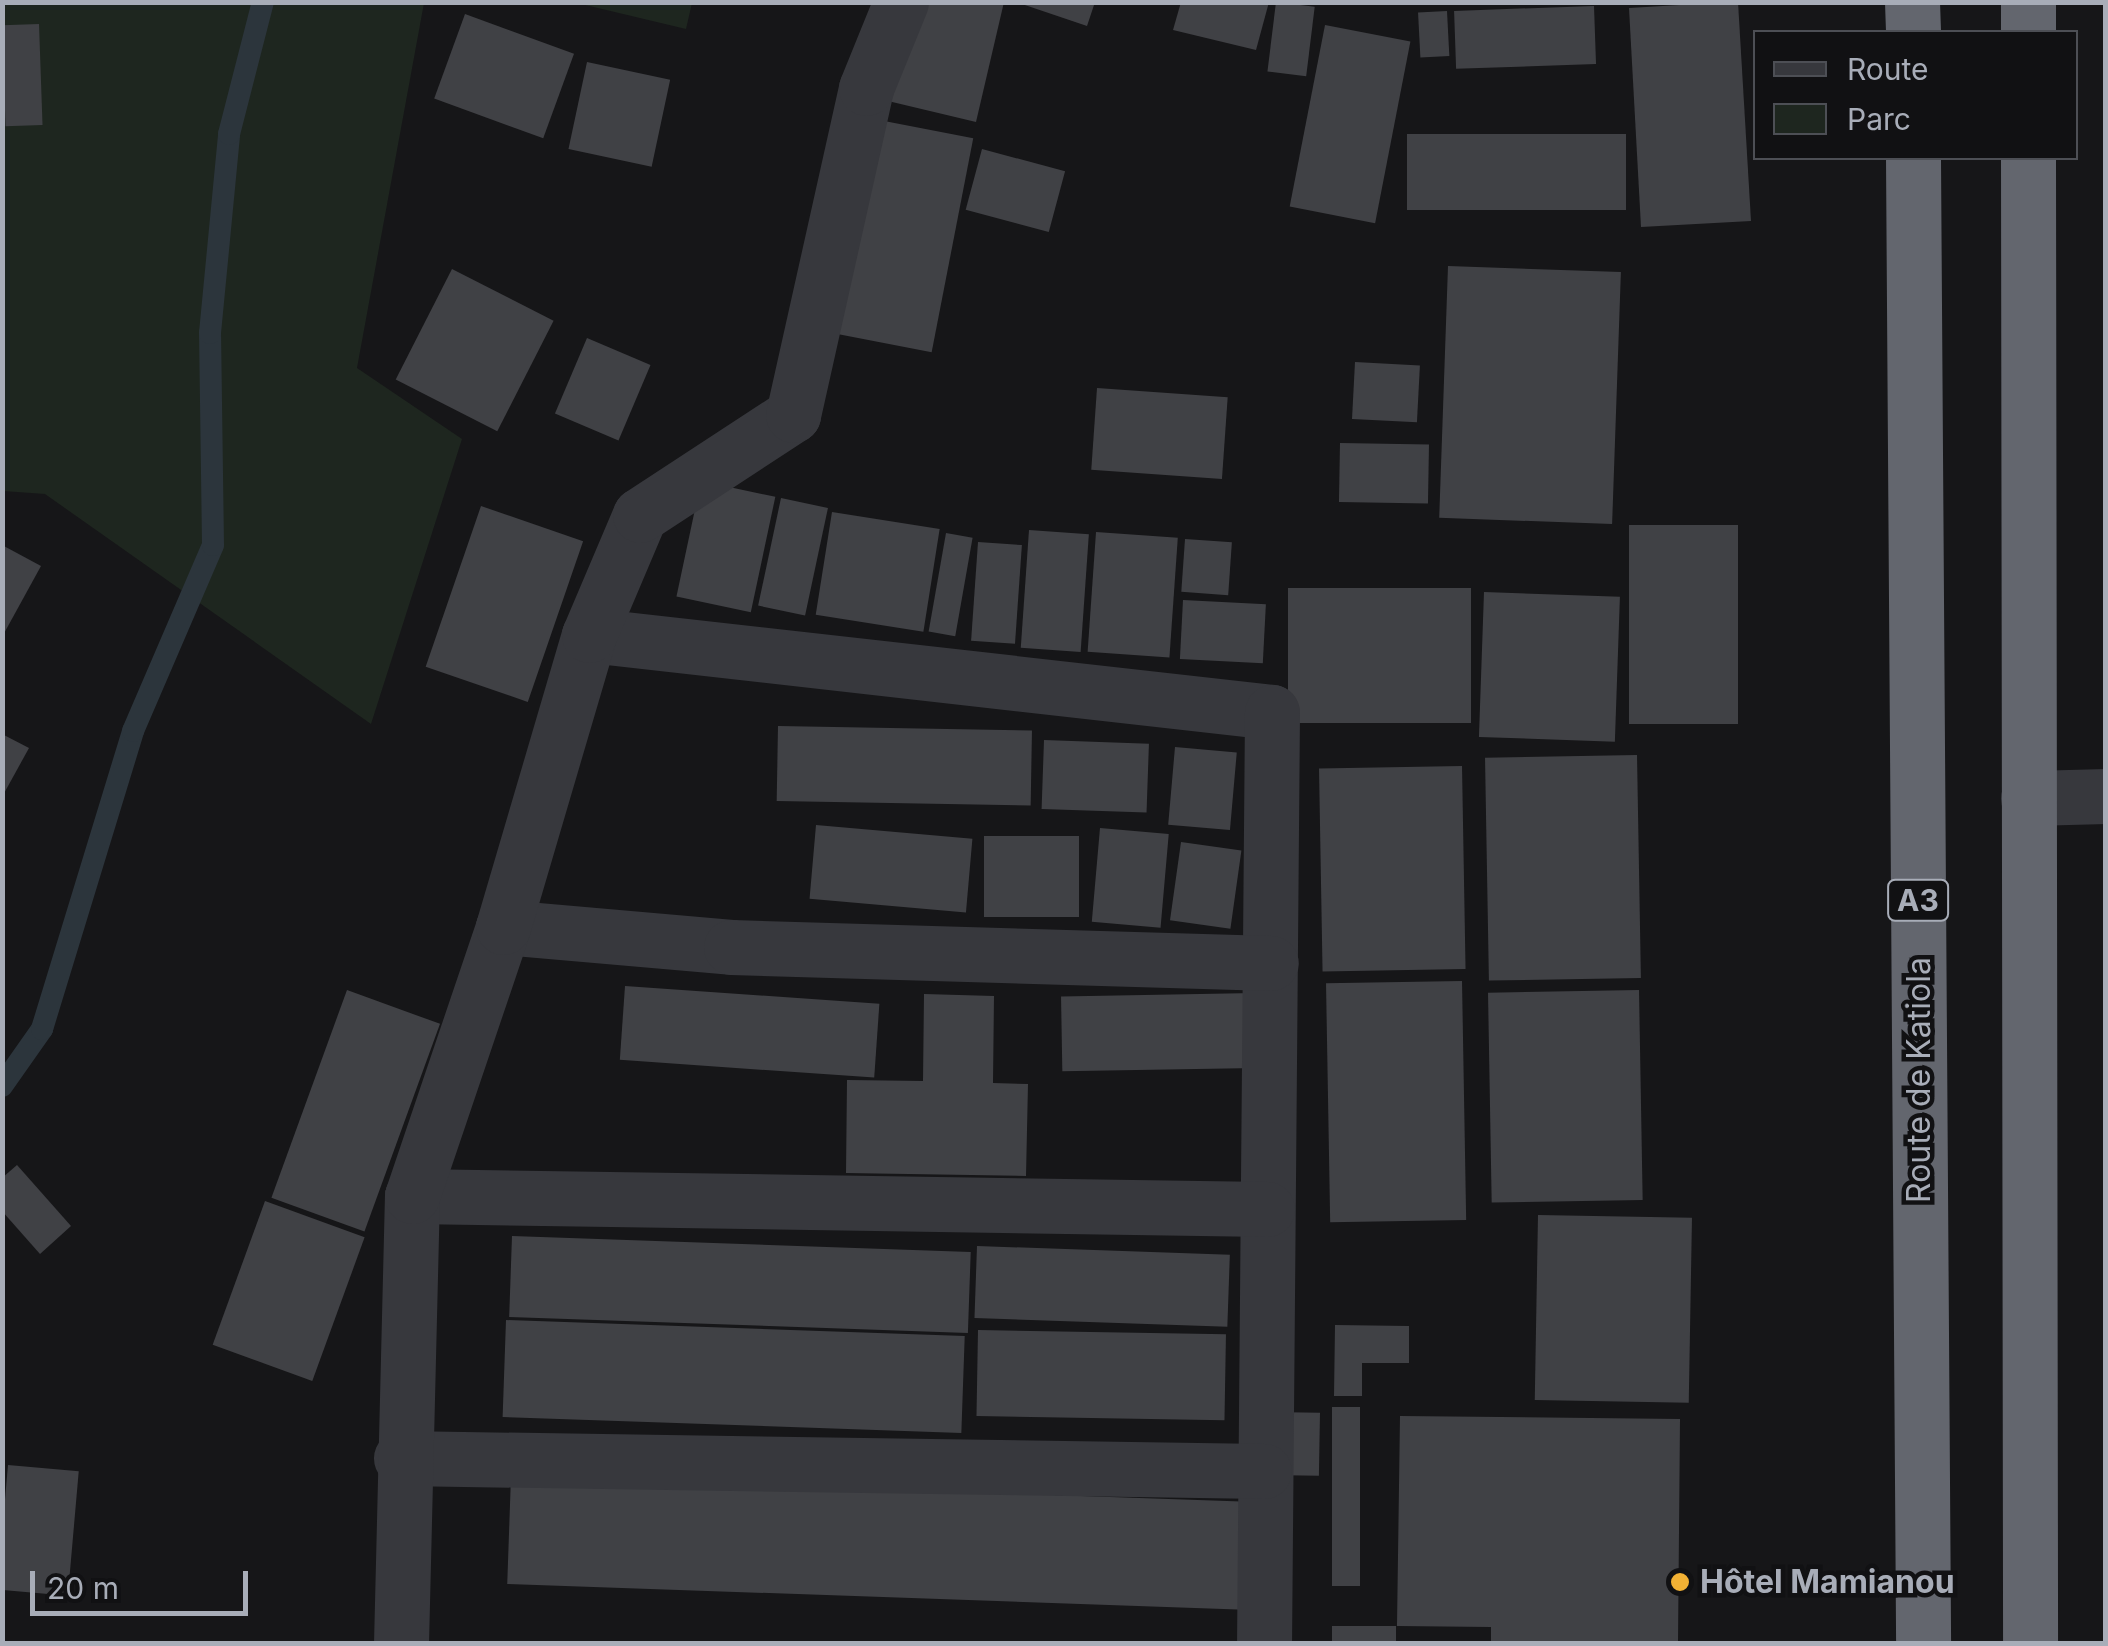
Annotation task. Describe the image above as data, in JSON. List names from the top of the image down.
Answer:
{
  "streets": {
    "highway": ["A3", "Route de Katiola"]
  },
  "places": ["Hôtel Mamianou"],
  "legend": ["Route", "Parc"],
  "scale_bar": "20 m"
}
